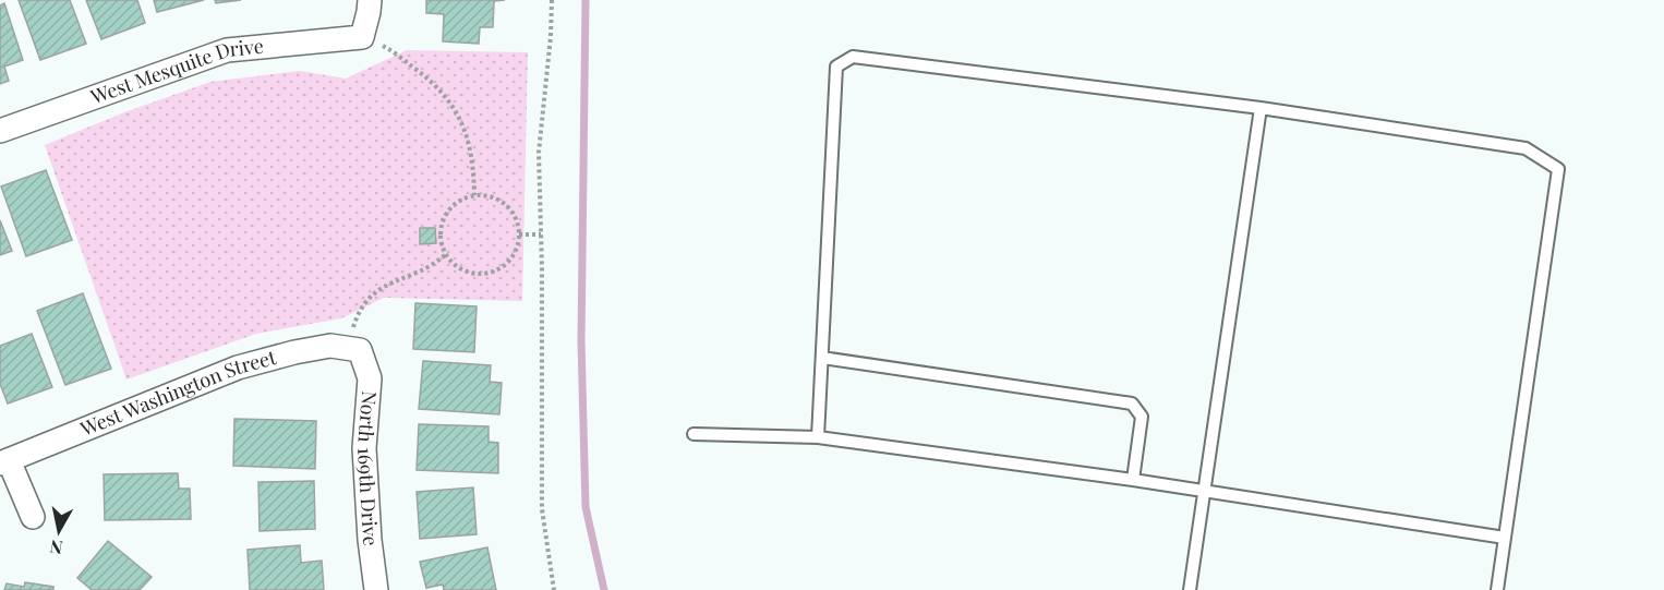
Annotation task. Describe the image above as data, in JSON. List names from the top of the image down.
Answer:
{
  "streets": {
    "street": ["West Mesquite Drive", "West Washington Street", "North 169th Drive"]
  },
  "crossings": [
    ["West Washington Street", "North 169th Drive"]
  ],
  "north": "bottom"
}
